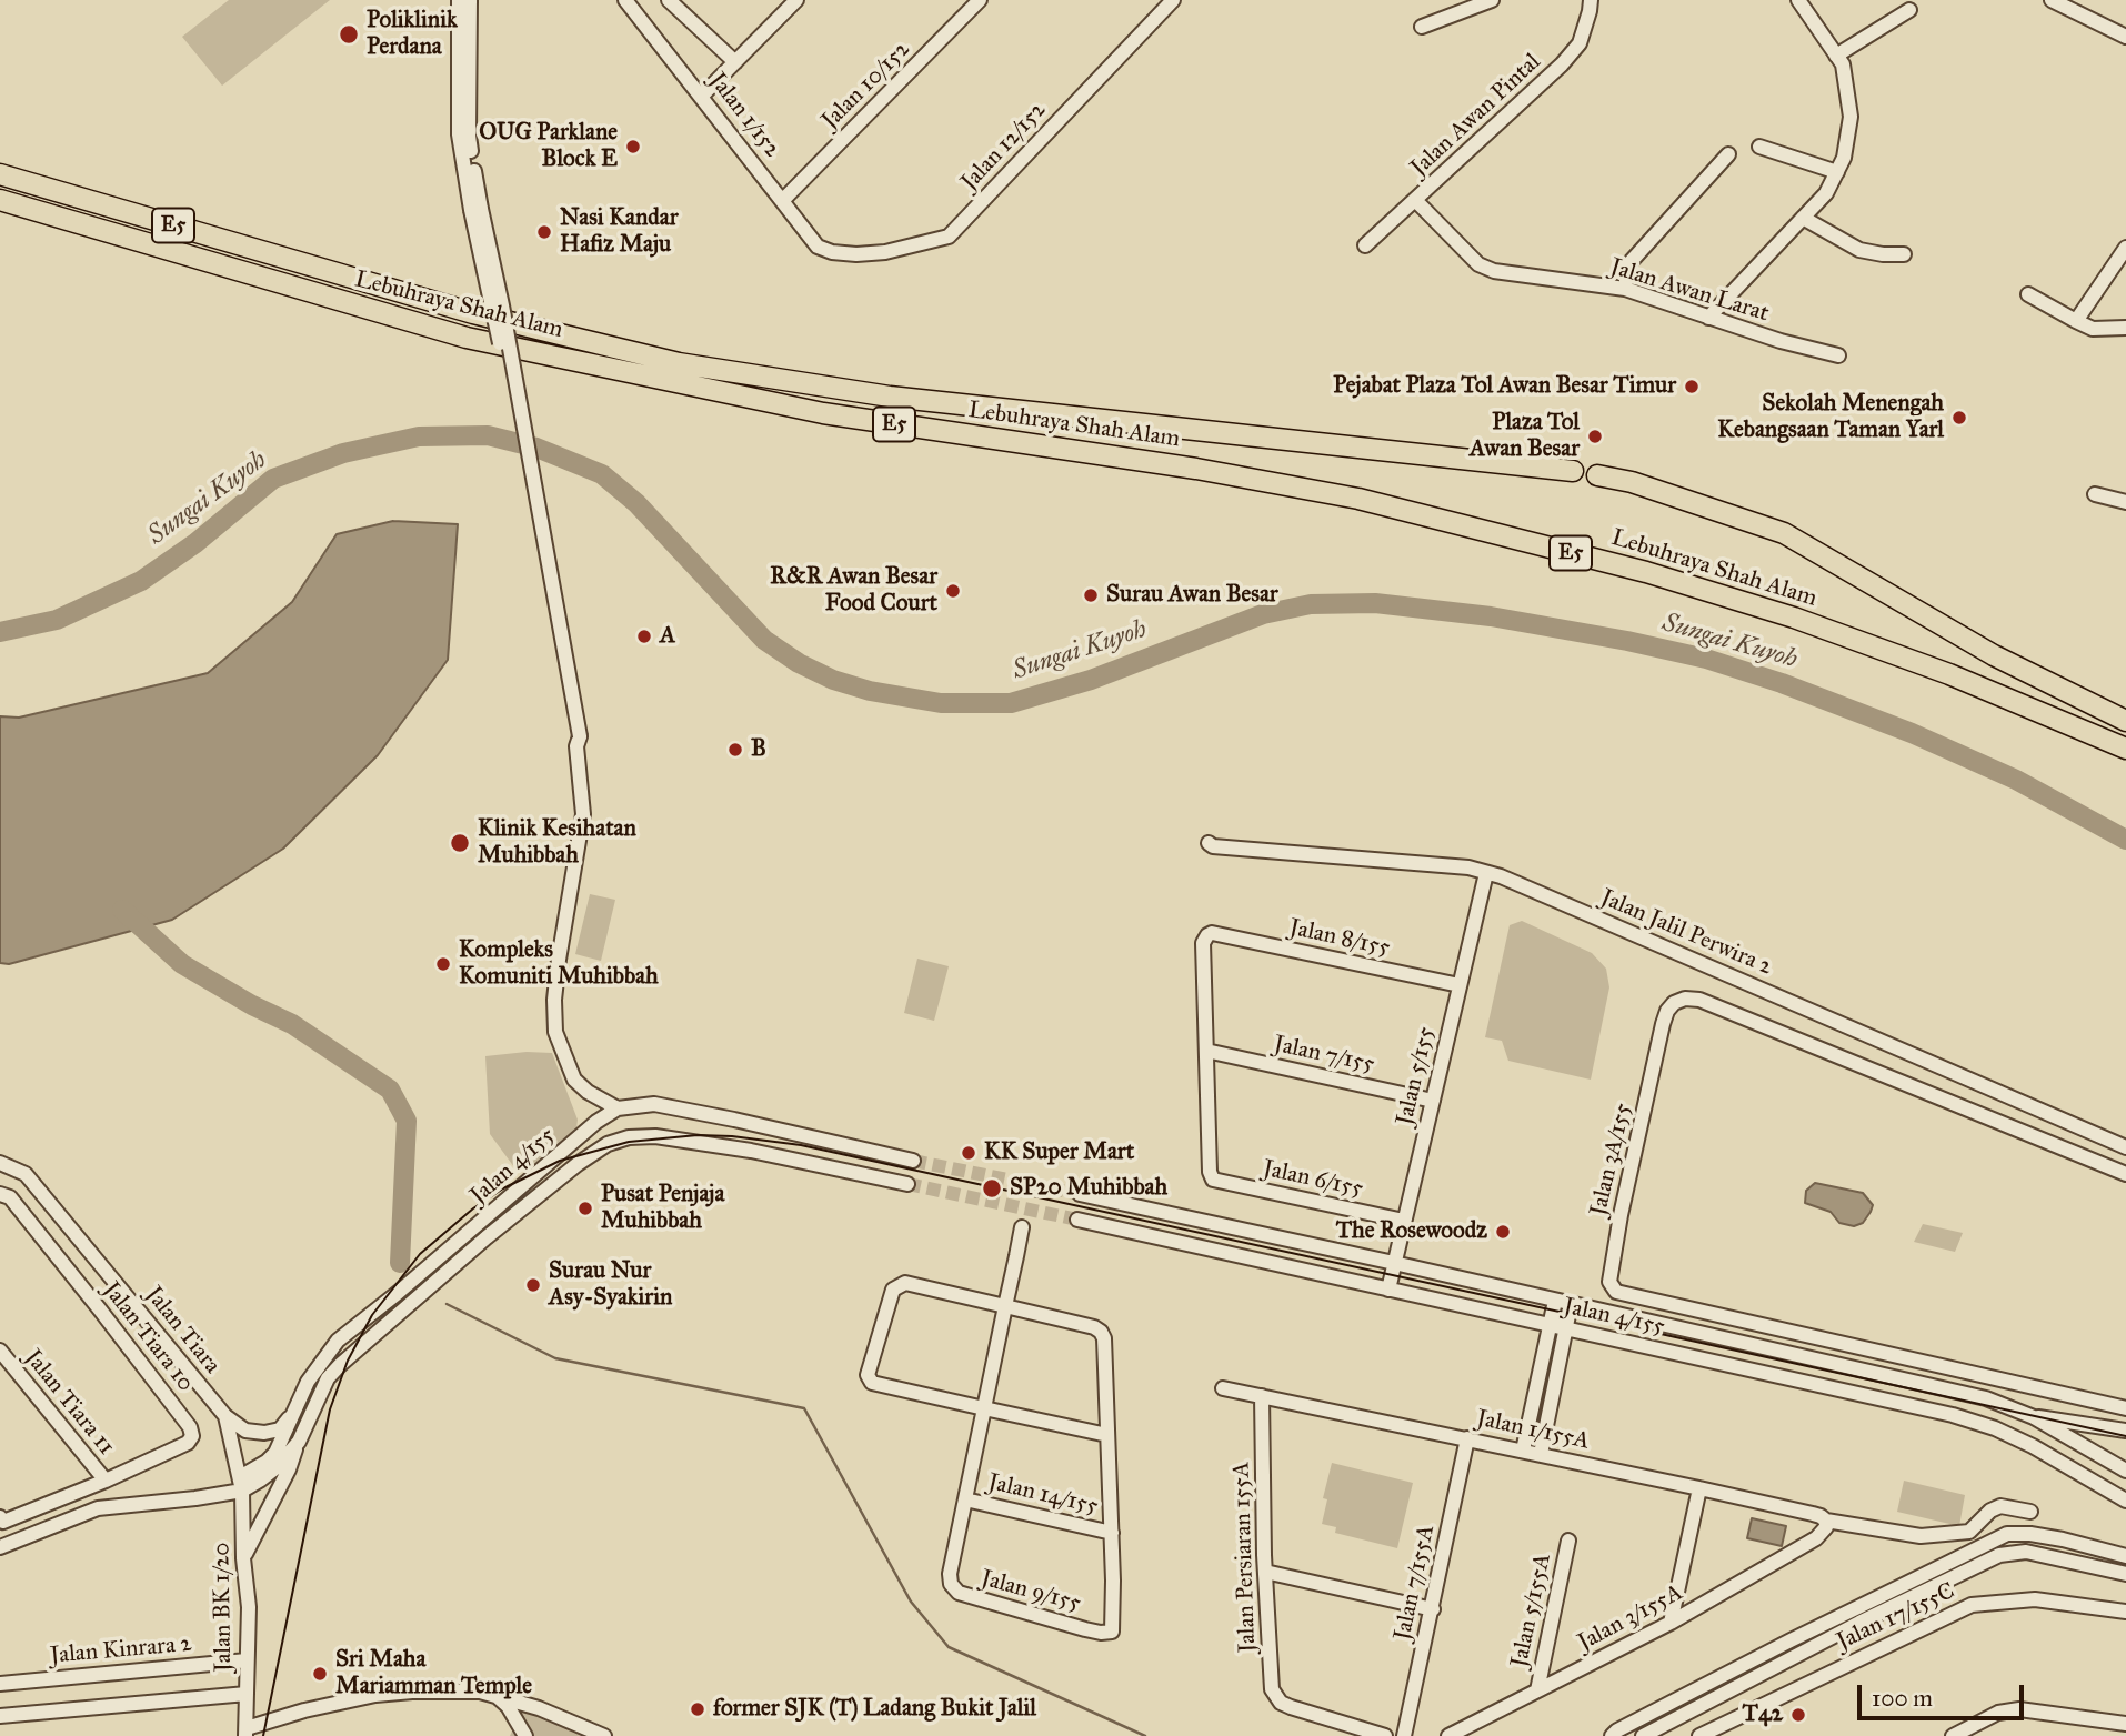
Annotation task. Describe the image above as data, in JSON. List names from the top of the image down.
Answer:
{
  "streets": {
    "highway": ["E5", "Lebuhraya Shah Alam"],
    "street": [
      "Jalan 10/152",
      "Jalan 1/152",
      "Jalan Awan Pintal",
      "Jalan 12/152",
      "Jalan Awan Larat",
      "Jalan Jalil Perwira 2",
      "Jalan 8/155",
      "Jalan 7/155",
      "Jalan 5/155",
      "Jalan 3A/155",
      "Jalan 4/155",
      "Jalan 6/155",
      "Jalan Tiara",
      "Jalan Tiara 10",
      "Jalan Tiara 11",
      "Jalan 1/155A",
      "Jalan 14/155",
      "Jalan Persiaran 155A",
      "Jalan 7/155A",
      "Jalan 9/155",
      "Jalan BK 1/20",
      "Jalan 5/155A",
      "Jalan 17/155C",
      "Jalan 3/155A",
      "Jalan Kinrara 2"
    ]
  },
  "crossings": [
    ["Jalan 10/152", "Jalan 1/152"],
    ["Jalan 1/152", "Jalan 12/152"],
    ["Jalan Awan Pintal", "Jalan Awan Larat"],
    ["Jalan Jalil Perwira 2", "Jalan 5/155"],
    ["Jalan 8/155", "Jalan 7/155"],
    ["Jalan 8/155", "Jalan 5/155"],
    ["Jalan 8/155", "Jalan 6/155"],
    ["Jalan 7/155", "Jalan 5/155"],
    ["Jalan 7/155", "Jalan 6/155"],
    ["Jalan 5/155", "Jalan 4/155"],
    ["Jalan 5/155", "Jalan 6/155"],
    ["Jalan 4/155", "Jalan Tiara"],
    ["Jalan 4/155", "Jalan BK 1/20"],
    ["Jalan Tiara", "Jalan BK 1/20"],
    ["Jalan Tiara 10", "Jalan Tiara 11"],
    ["Jalan 1/155A", "Jalan Persiaran 155A"],
    ["Jalan 1/155A", "Jalan 7/155A"],
    ["Jalan 1/155A", "Jalan 3/155A"],
    ["Jalan 14/155", "Jalan 9/155"],
    ["Jalan BK 1/20", "Jalan Kinrara 2"],
    ["Jalan 5/155A", "Jalan 3/155A"]
  ],
  "water": ["Sungai Kuyoh"],
  "places": [
    "Poliklinik Perdana",
    "OUG Parklane Block E",
    "Nasi Kandar Hafiz Maju",
    "Pejabat Plaza Tol Awan Besar Timur",
    "Sekolah Menengah Kebangsaan Taman Yarl",
    "Plaza Tol Awan Besar",
    "R&R Awan Besar Food Court",
    "Surau Awan Besar",
    "A",
    "B",
    "Klinik Kesihatan Muhibbah",
    "Kompleks Komuniti Muhibbah",
    "KK Super Mart",
    "SP20 Muhibbah",
    "Pusat Penjaja Muhibbah",
    "The Rosewoodz",
    "Surau Nur Asy-Syakirin",
    "Sri Maha Mariamman Temple",
    "former SJK (T) Ladang Bukit Jalil",
    "T42"
  ],
  "scale_bar": "100 m"
}
